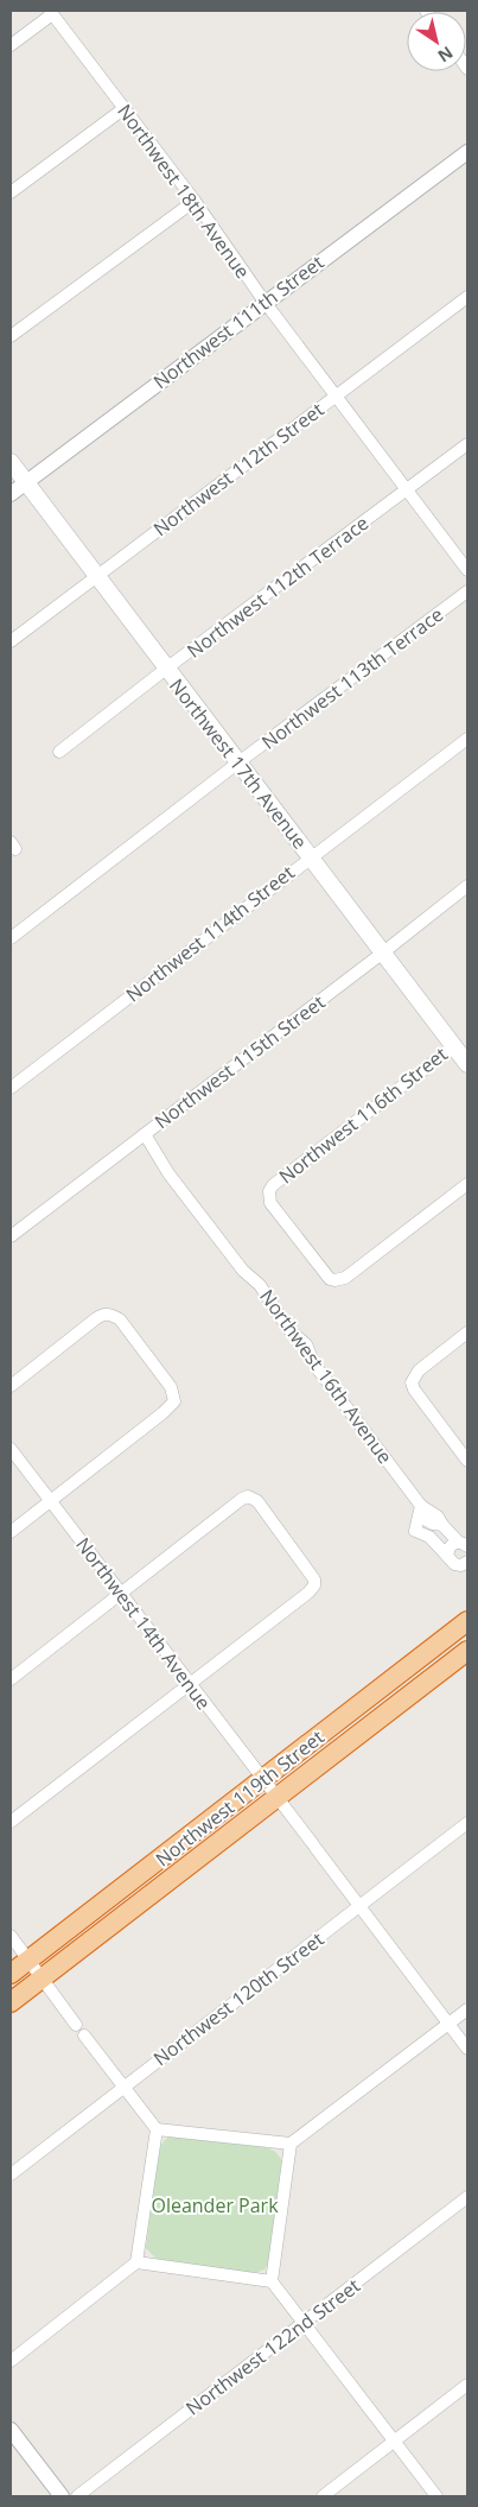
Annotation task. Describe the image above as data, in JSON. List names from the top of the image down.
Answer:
{
  "streets": {
    "highway": ["Northwest 119th Street"],
    "main road": ["Northwest 17th Avenue"],
    "street": [
      "Northwest 18th Avenue",
      "Northwest 111th Street",
      "Northwest 112th Street",
      "Northwest 112th Terrace",
      "Northwest 113th Terrace",
      "Northwest 114th Street",
      "Northwest 115th Street",
      "Northwest 116th Street",
      "Northwest 16th Avenue",
      "Northwest 14th Avenue",
      "Northwest 120th Street",
      "Northwest 122nd Street"
    ]
  },
  "crossings": [
    ["Northwest 18th Avenue", "Northwest 111th Street"],
    ["Northwest 18th Avenue", "Northwest 112th Street"],
    ["Northwest 18th Avenue", "Northwest 112th Terrace"],
    ["Northwest 111th Street", "Northwest 17th Avenue"],
    ["Northwest 112th Street", "Northwest 17th Avenue"],
    ["Northwest 112th Terrace", "Northwest 17th Avenue"],
    ["Northwest 113th Terrace", "Northwest 17th Avenue"],
    ["Northwest 17th Avenue", "Northwest 114th Street"],
    ["Northwest 17th Avenue", "Northwest 115th Street"],
    ["Northwest 17th Avenue", "Northwest 116th Street"],
    ["Northwest 115th Street", "Northwest 16th Avenue"],
    ["Northwest 14th Avenue", "Northwest 119th Street"],
    ["Northwest 14th Avenue", "Northwest 120th Street"]
  ],
  "parks": ["Oleander Park"],
  "north": "bottom right"
}
